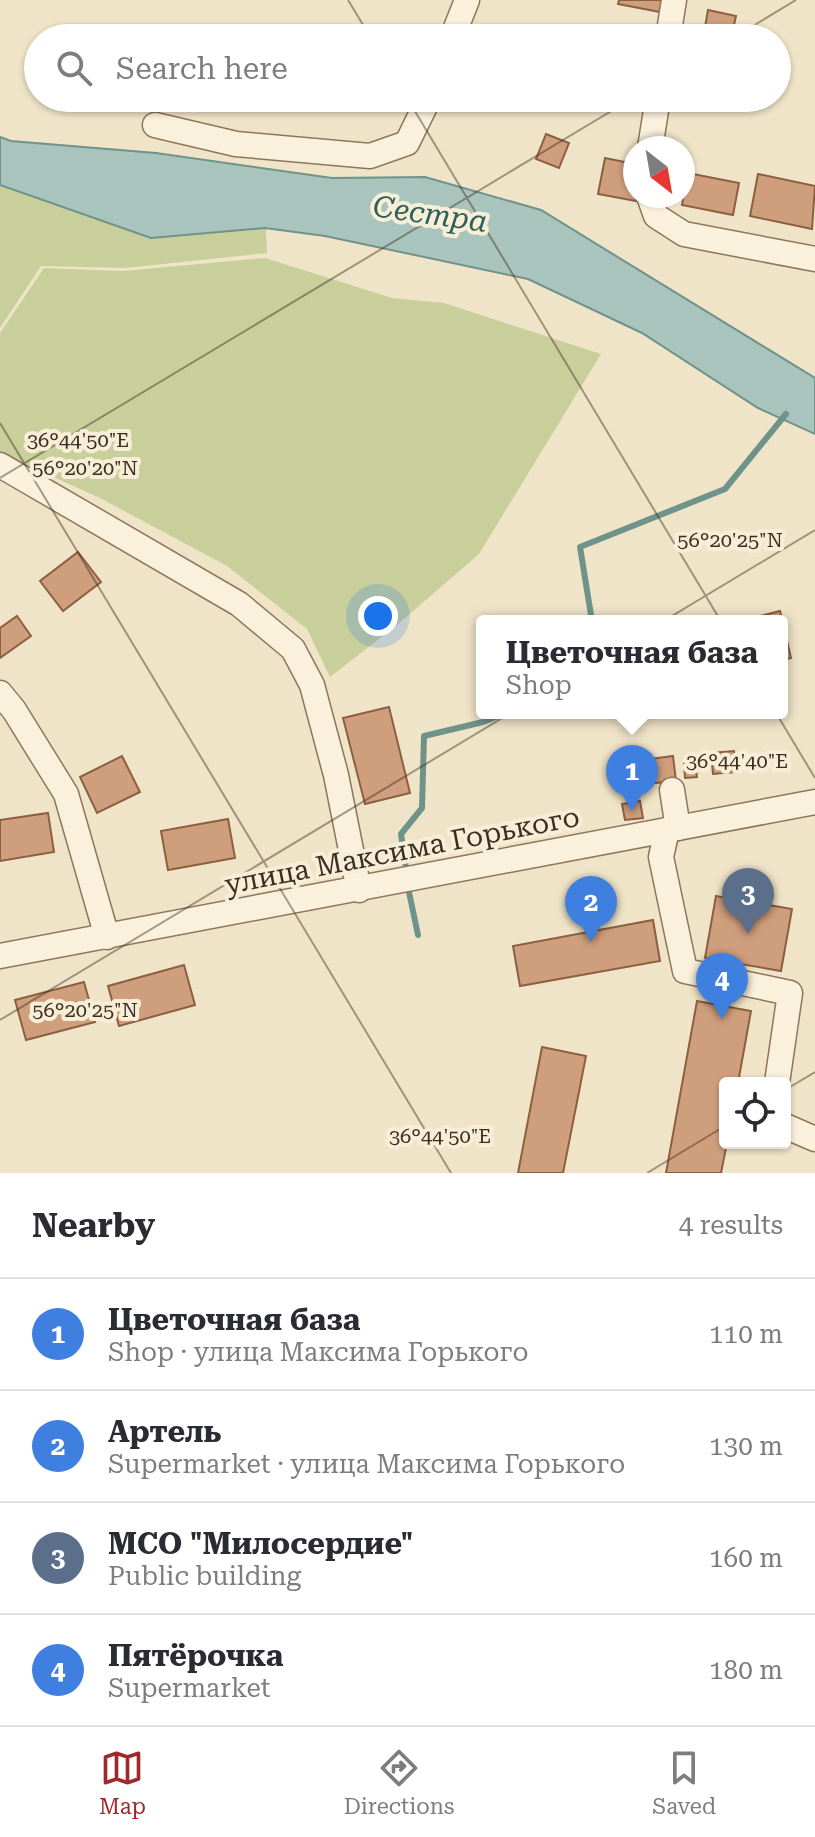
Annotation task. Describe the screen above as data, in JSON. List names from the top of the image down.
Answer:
{
  "streets": {
    "street": ["улица Максима Горького"]
  },
  "water": ["Сестра"],
  "north": "bottom right",
  "page": {
    "search": "Search here",
    "popup": ["Цветочная база", "Shop"],
    "pins": [
      "1",
      "3",
      "2",
      "4"
    ],
    "heading": ["Nearby", "4 results"],
    "list": [
      {
        "mark": "1",
        "name": "Цветочная база",
        "note": "Shop · улица Максима Горького",
        "value": "110 m"
      },
      {
        "mark": "2",
        "name": "Артель",
        "note": "Supermarket · улица Максима Горького",
        "value": "130 m"
      },
      {
        "mark": "3",
        "name": "МСО \"Милосердие\"",
        "note": "Public building",
        "value": "160 m"
      },
      {
        "mark": "4",
        "name": "Пятёрочка",
        "note": "Supermarket",
        "value": "180 m"
      }
    ],
    "nav": ["Map", "Directions", "Saved"]
  },
  "coordinates": [
    "36°44'50\"E",
    "56°20'20\"N",
    "56°20'25\"N",
    "36°44'40\"E"
  ]
}
